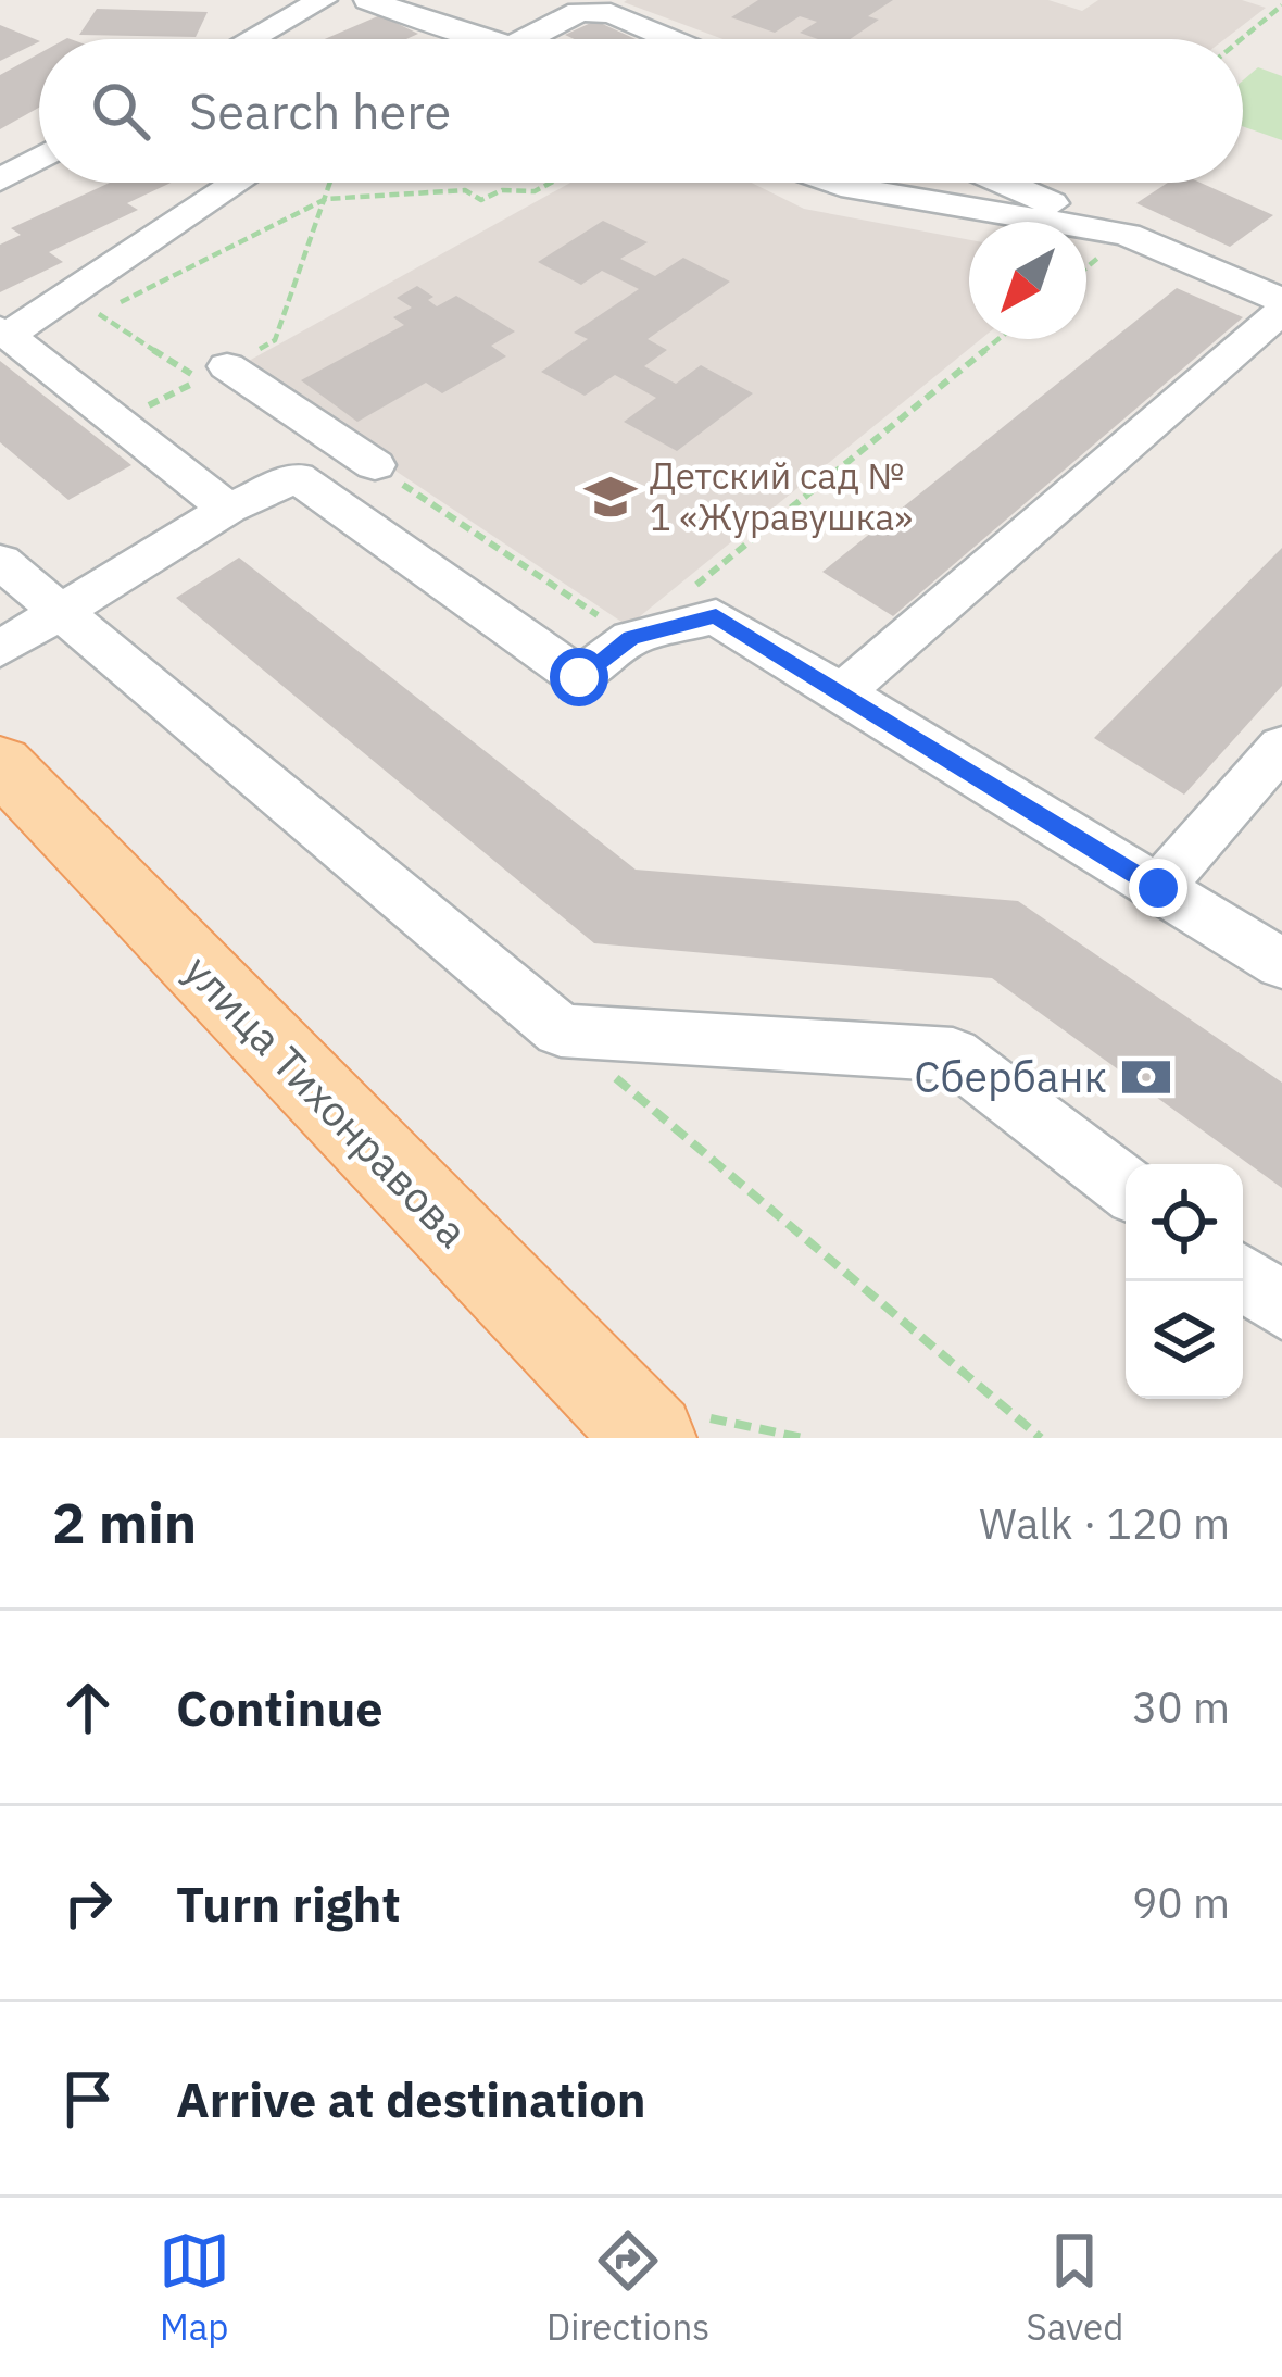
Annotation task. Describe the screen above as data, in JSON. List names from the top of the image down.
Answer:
{
  "streets": {
    "main road": ["улица Тихонравова"]
  },
  "places": {
    "school or university": ["Детский сад № 1 «Журавушка»"],
    "bank": ["Сбербанк"]
  },
  "north": "bottom left",
  "page": {
    "search": "Search here",
    "heading": ["2 min", "Walk · 120 m"],
    "list": [
      ["Continue", "30 m"],
      ["Turn right", "90 m"],
      "Arrive at destination"
    ],
    "nav": ["Map", "Directions", "Saved"]
  }
}
